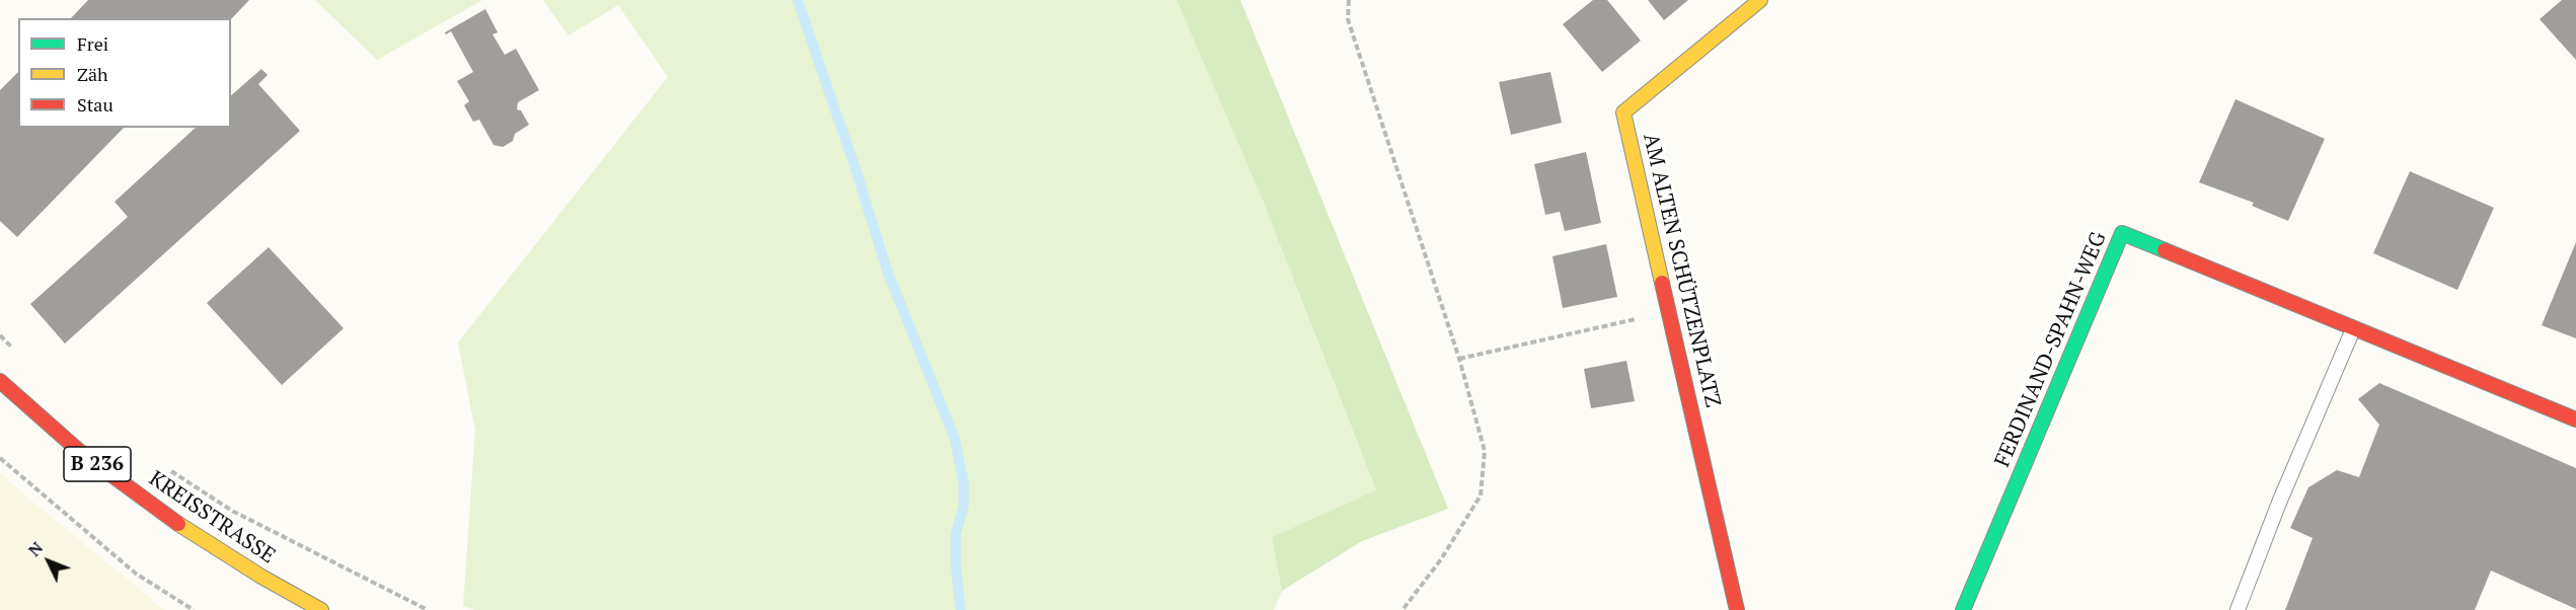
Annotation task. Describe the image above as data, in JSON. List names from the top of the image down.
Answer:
{
  "streets": {
    "street": [
      "AM ALTEN SCHÜTZENPLATZ",
      "FERDINAND-SPAHN-WEG",
      "B 236",
      "KREISSTRASSE"
    ]
  },
  "legend": ["Frei", "Zäh", "Stau"],
  "north": "top left"
}
